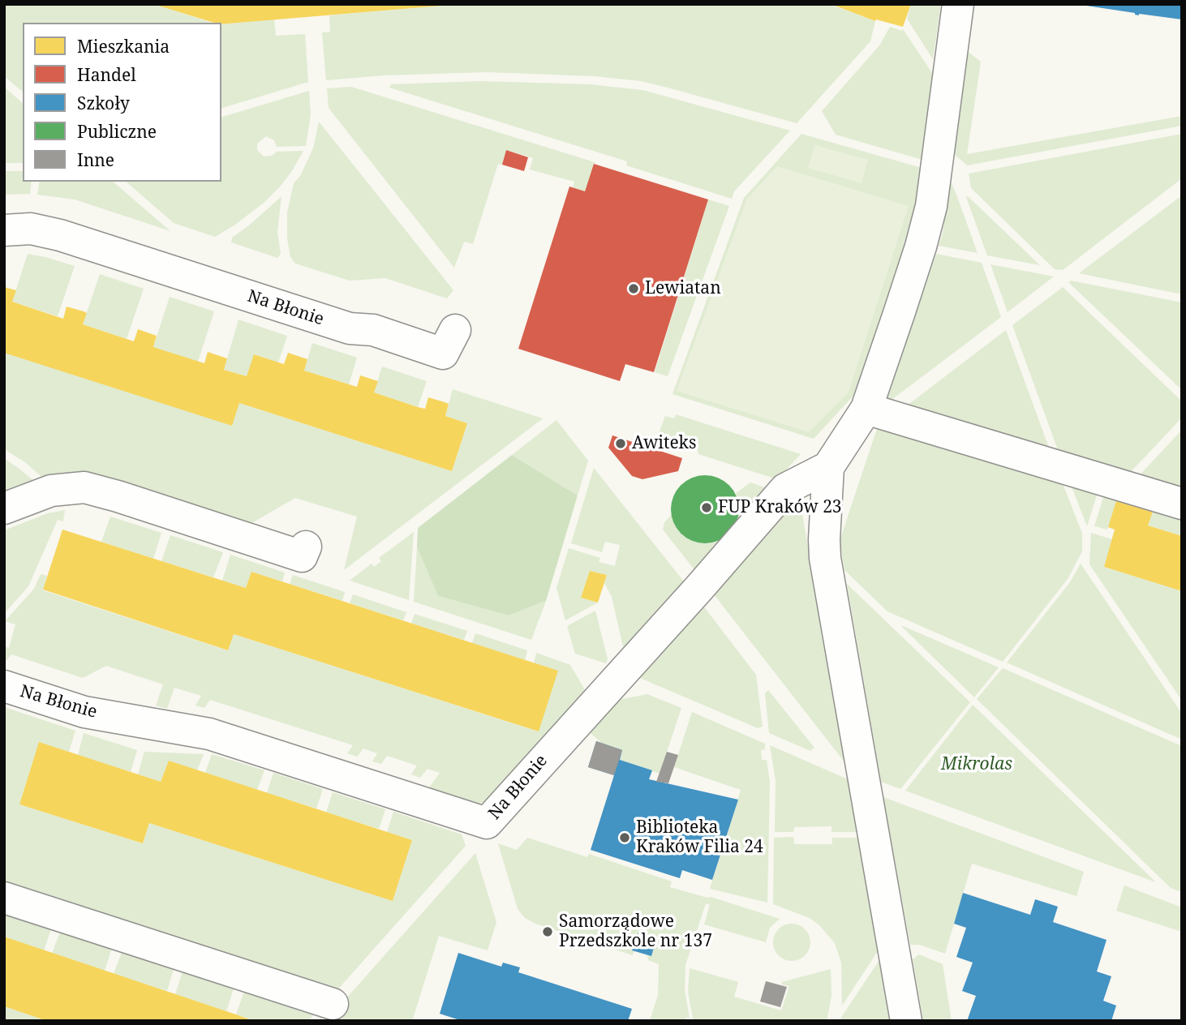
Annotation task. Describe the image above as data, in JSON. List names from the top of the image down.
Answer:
{
  "streets": {
    "street": ["Na Błonie"]
  },
  "parks": ["Mikrolas"],
  "places": [
    "Lewiatan",
    "Awiteks",
    "FUP Kraków 23",
    "Biblioteka Kraków Filia 24",
    "Samorządowe Przedszkole nr 137"
  ],
  "legend": [
    "Mieszkania",
    "Handel",
    "Szkoły",
    "Publiczne",
    "Inne"
  ]
}
